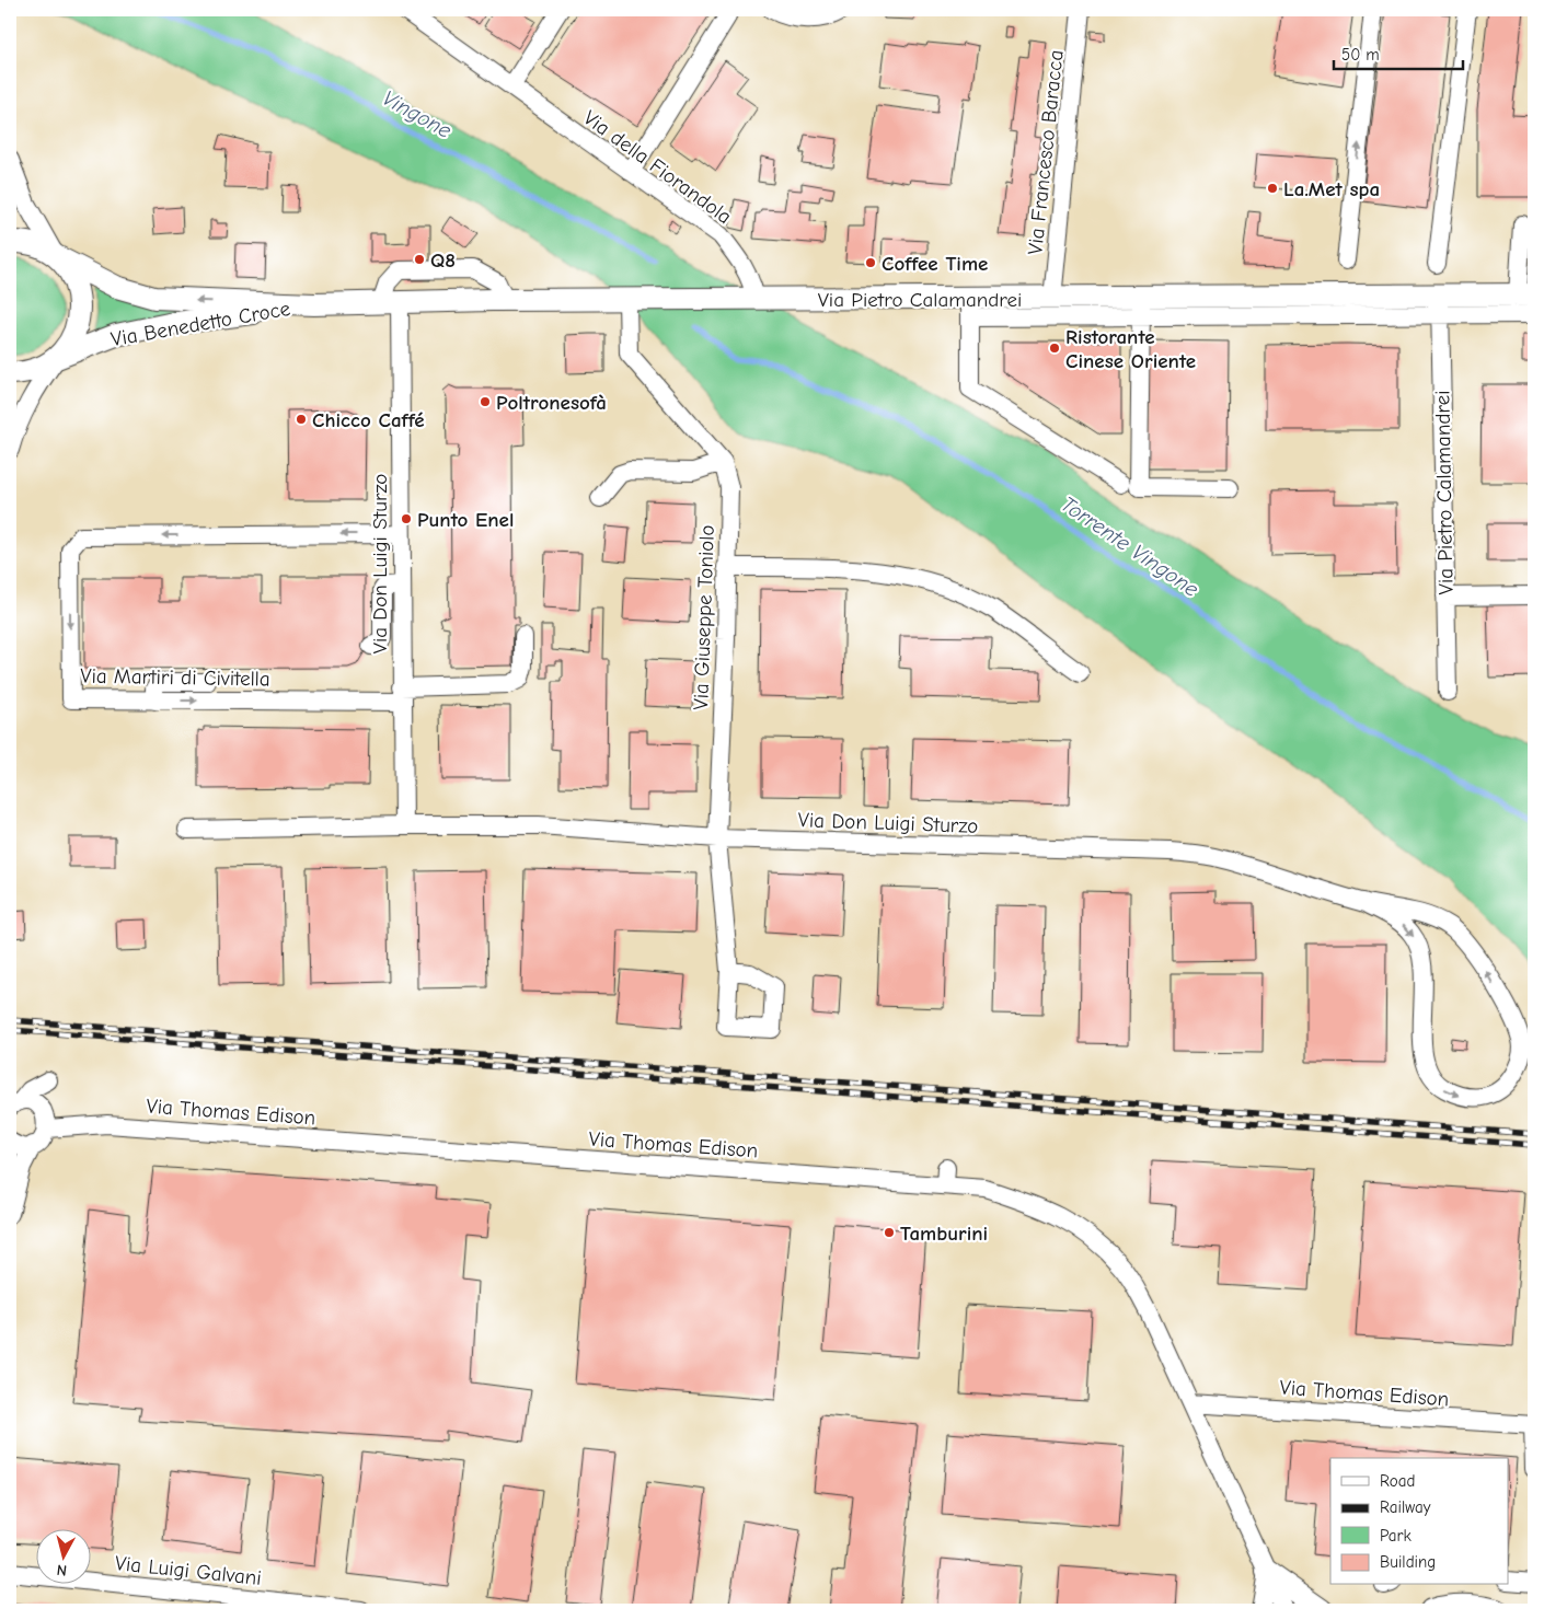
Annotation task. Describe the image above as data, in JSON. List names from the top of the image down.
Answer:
{
  "streets": {
    "main road": ["Via Pietro Calamandrei", "Via Benedetto Croce"],
    "street": [
      "Via Francesco Baracca",
      "Via della Fiorandola",
      "Via Don Luigi Sturzo",
      "Via Giuseppe Toniolo",
      "Via Martiri di Civitella",
      "Via Thomas Edison",
      "Via Luigi Galvani"
    ]
  },
  "crossings": [
    ["Via Francesco Baracca", "Via Pietro Calamandrei"],
    ["Via della Fiorandola", "Via Pietro Calamandrei"],
    ["Via Pietro Calamandrei", "Via Benedetto Croce"],
    ["Via Pietro Calamandrei", "Via Don Luigi Sturzo"],
    ["Via Pietro Calamandrei", "Via Giuseppe Toniolo"],
    ["Via Benedetto Croce", "Via Don Luigi Sturzo"],
    ["Via Don Luigi Sturzo", "Via Giuseppe Toniolo"],
    ["Via Don Luigi Sturzo", "Via Martiri di Civitella"]
  ],
  "water": ["Vingone", "Torrente Vingone"],
  "places": [
    "La.Met spa",
    "Q8",
    "Coffee Time",
    "Ristorante Cinese Oriente",
    "Poltronesofà",
    "Chicco Caffé",
    "Punto Enel",
    "Tamburini"
  ],
  "legend": [
    "Road",
    "Railway",
    "Park",
    "Building"
  ],
  "scale_bar": "50 m",
  "north": "bottom"
}
